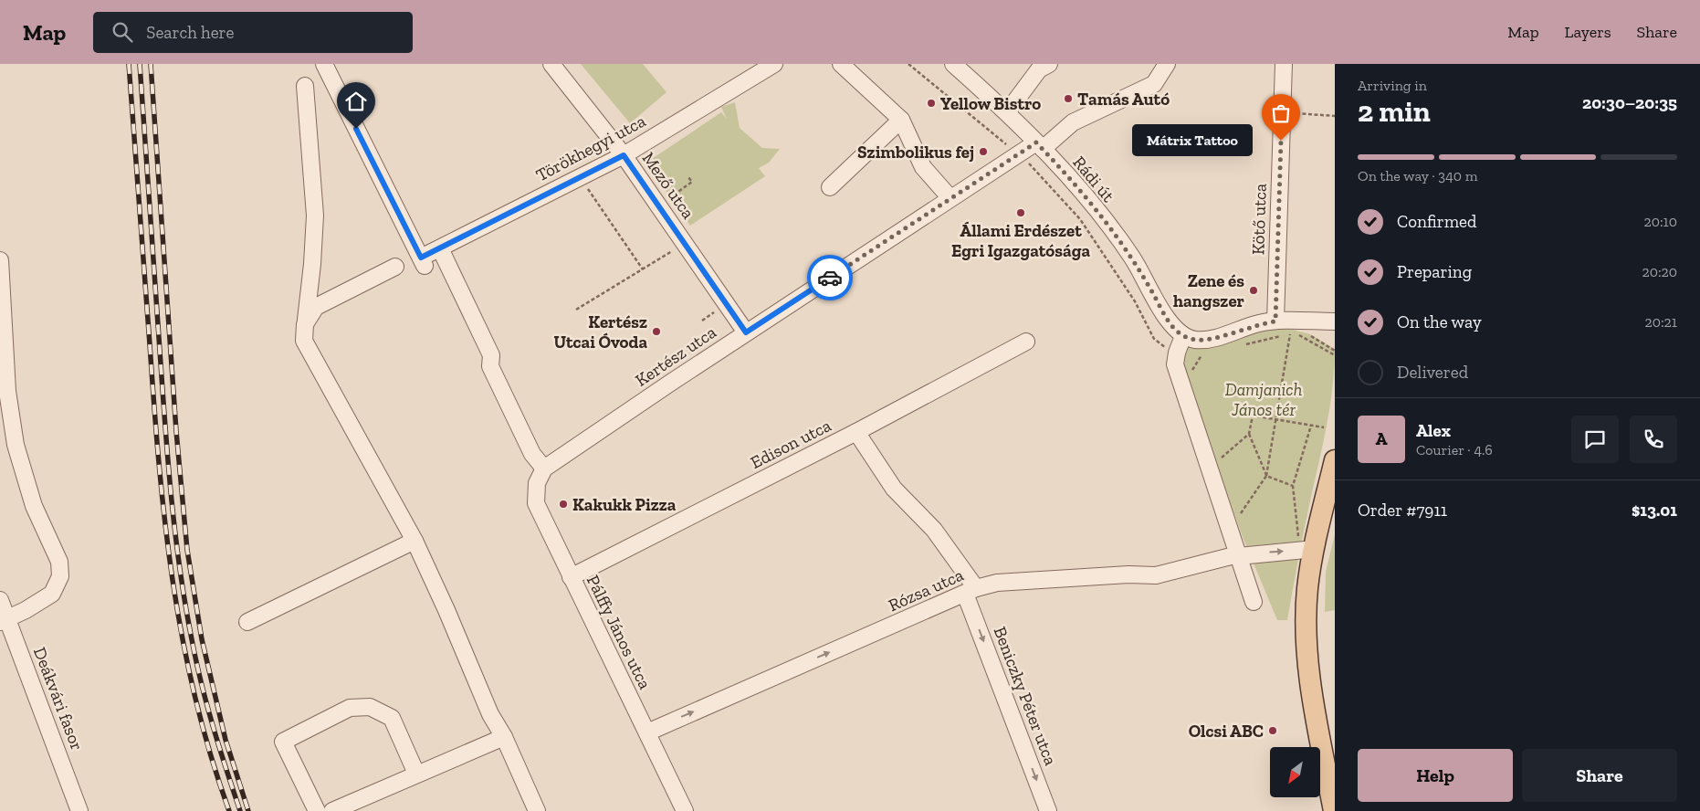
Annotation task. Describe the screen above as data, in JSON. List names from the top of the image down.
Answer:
{
  "streets": {
    "street": [
      "Törökhegyi utca",
      "Rádi út",
      "Mező utca",
      "Kötő utca",
      "Kertész utca",
      "Edison utca",
      "Rózsa utca",
      "Pálffy János utca",
      "Beniczky Péter utca",
      "Deákvári fasor"
    ]
  },
  "crossings": [
    ["Törökhegyi utca", "Mező utca"],
    ["Rádi út", "Kertész utca"],
    ["Mező utca", "Kertész utca"],
    ["Kertész utca", "Pálffy János utca"],
    ["Edison utca", "Pálffy János utca"],
    ["Edison utca", "Beniczky Péter utca"],
    ["Rózsa utca", "Pálffy János utca"],
    ["Rózsa utca", "Beniczky Péter utca"]
  ],
  "one_way": ["Rózsa utca", "Beniczky Péter utca"],
  "parks": ["Damjanich János tér"],
  "places": [
    "Tamás Autó",
    "Yellow Bistro",
    "Mátrix Tattoo",
    "Szimbolikus fej",
    "Állami Erdészet Egri Igazgatósága",
    "Zene és hangszer",
    "Kertész Utcai Óvoda",
    "Kakukk Pizza",
    "Olcsi ABC"
  ],
  "north": "bottom left",
  "page": {
    "header": "Map",
    "search": "Search here",
    "nav": ["Map", "Layers", "Share"],
    "heading": ["2 min", "Arriving in", "20:30–20:35"],
    "panel": [
      "Alex",
      "Courier · 4.6",
      "Order #7911",
      "$13.01"
    ],
    "bubble": "Mátrix Tattoo",
    "bar": "On the way · 340 m",
    "list": [
      ["Confirmed", "20:10"],
      ["Preparing", "20:20"],
      ["On the way", "20:21"],
      "Delivered"
    ],
    "round": "A",
    "buttons": ["Help", "Share"]
  }
}
